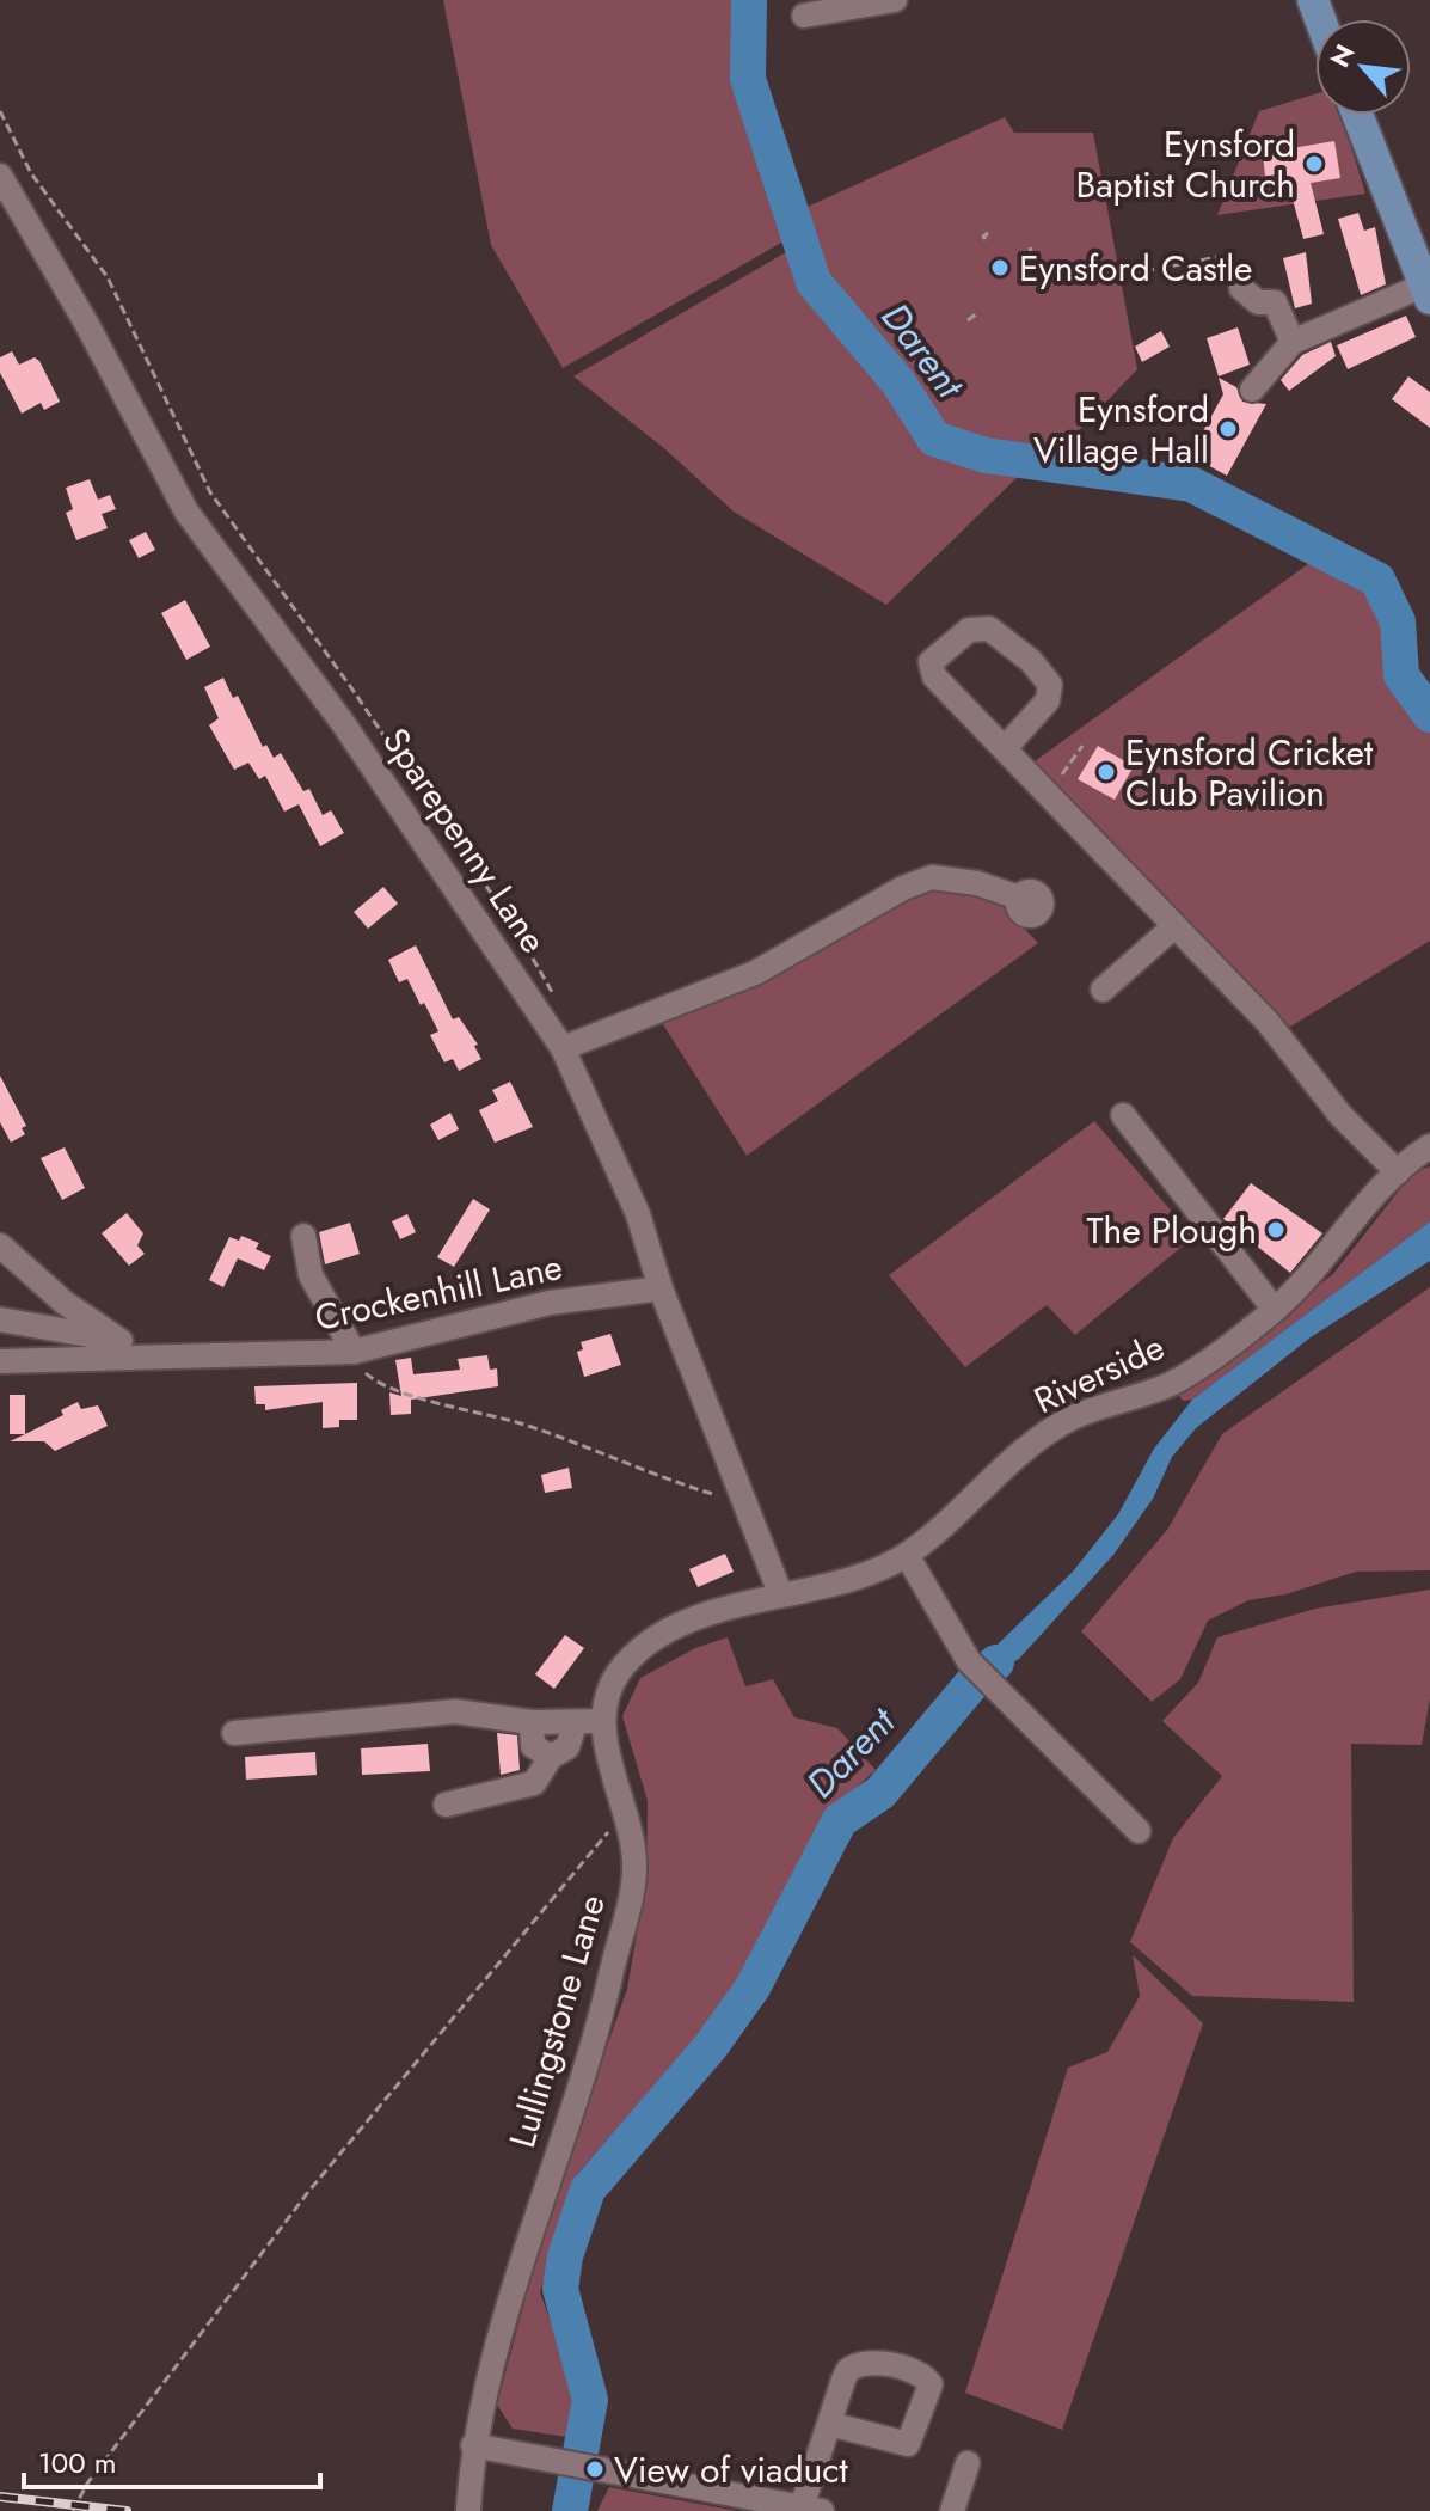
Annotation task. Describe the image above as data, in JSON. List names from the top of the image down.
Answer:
{
  "streets": {
    "street": [
      "Sparepenny Lane",
      "Crockenhill Lane",
      "Riverside",
      "Lullingstone Lane"
    ]
  },
  "crossings": [
    ["Sparepenny Lane", "Crockenhill Lane"],
    ["Sparepenny Lane", "Riverside"]
  ],
  "water": ["Darent"],
  "places": [
    "Eynsford Baptist Church",
    "Eynsford Castle",
    "Eynsford Village Hall",
    "Eynsford Cricket Club Pavilion",
    "The Plough",
    "View of viaduct"
  ],
  "scale_bar": "100 m",
  "north": "top left"
}
